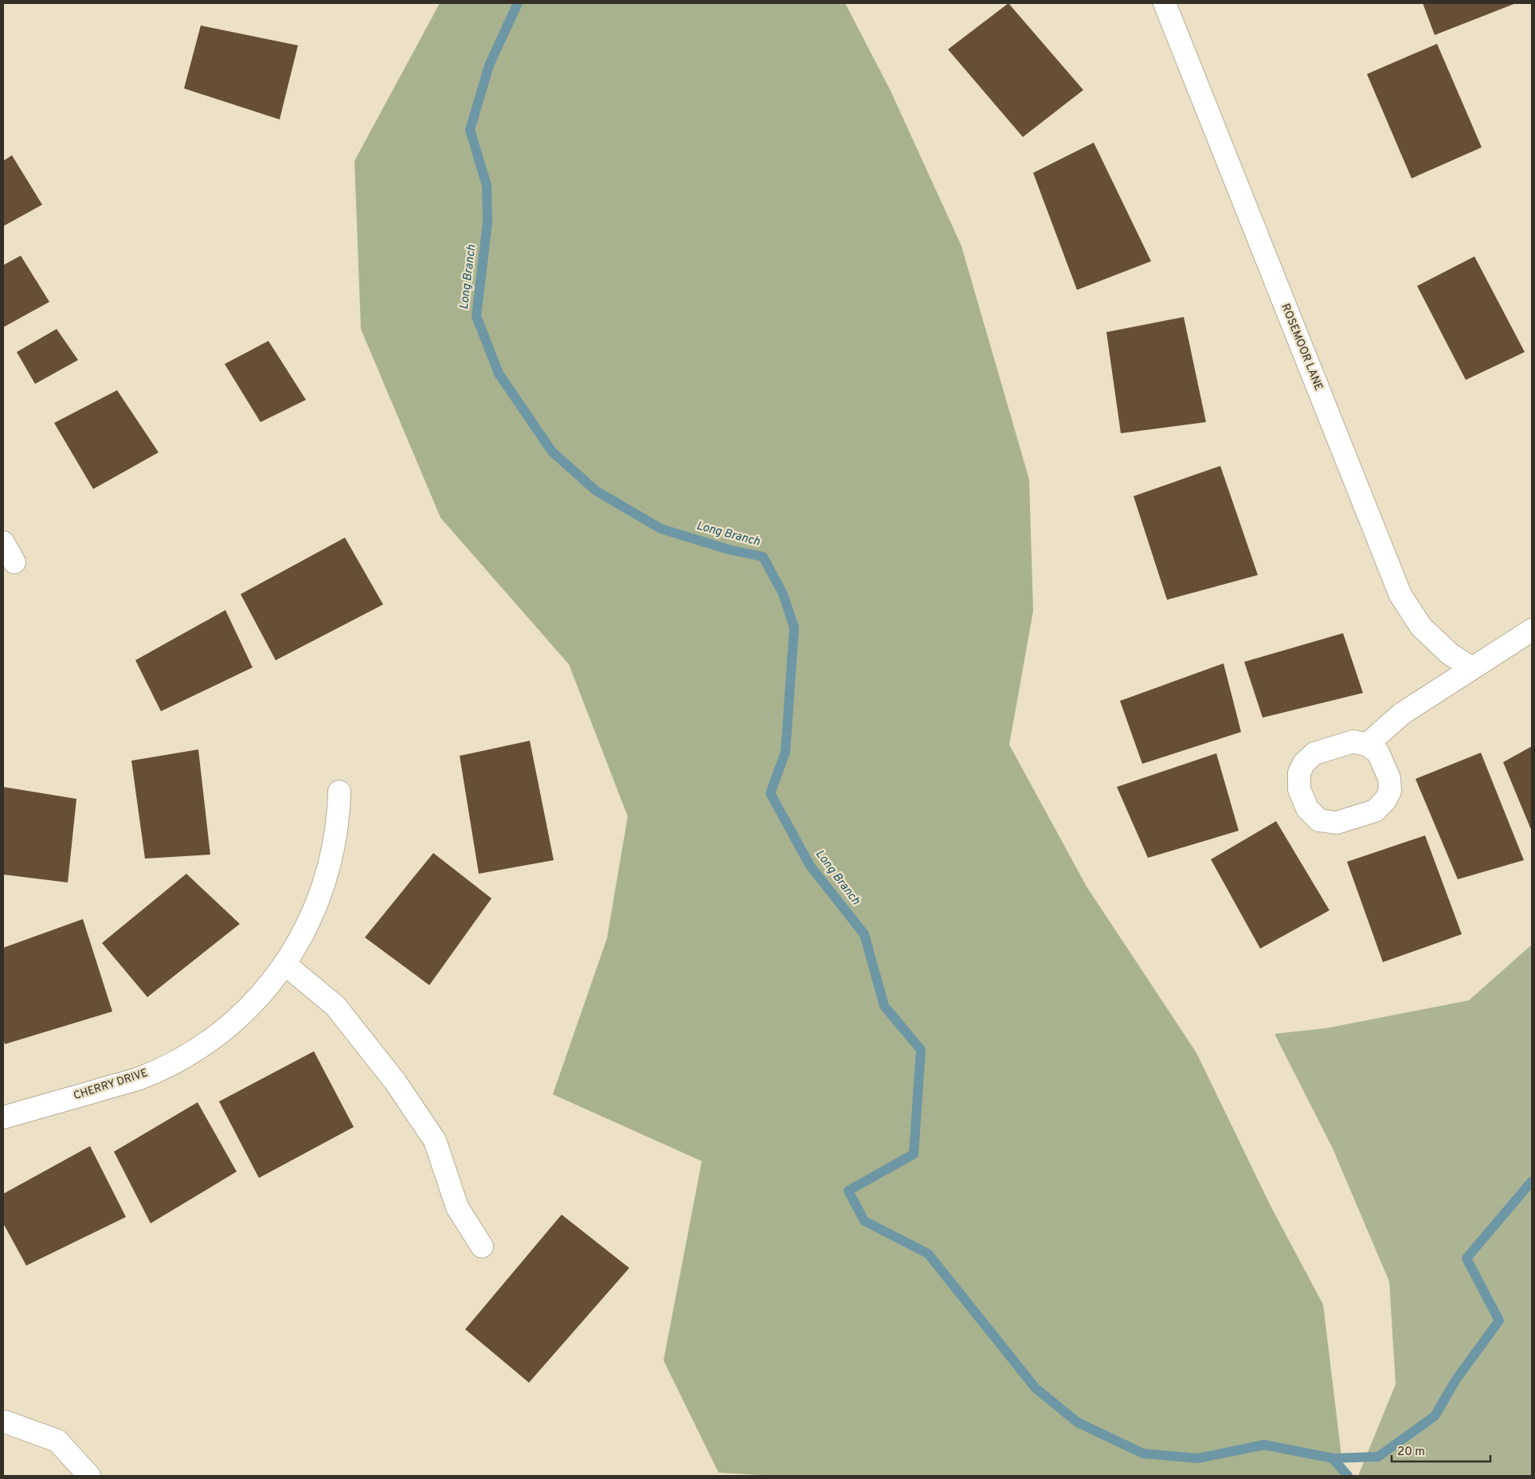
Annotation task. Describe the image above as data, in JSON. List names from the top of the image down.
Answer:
{
  "streets": {
    "street": ["ROSEMOOR LANE", "CHERRY DRIVE"]
  },
  "water": ["Long Branch"],
  "scale_bar": "20 m"
}
